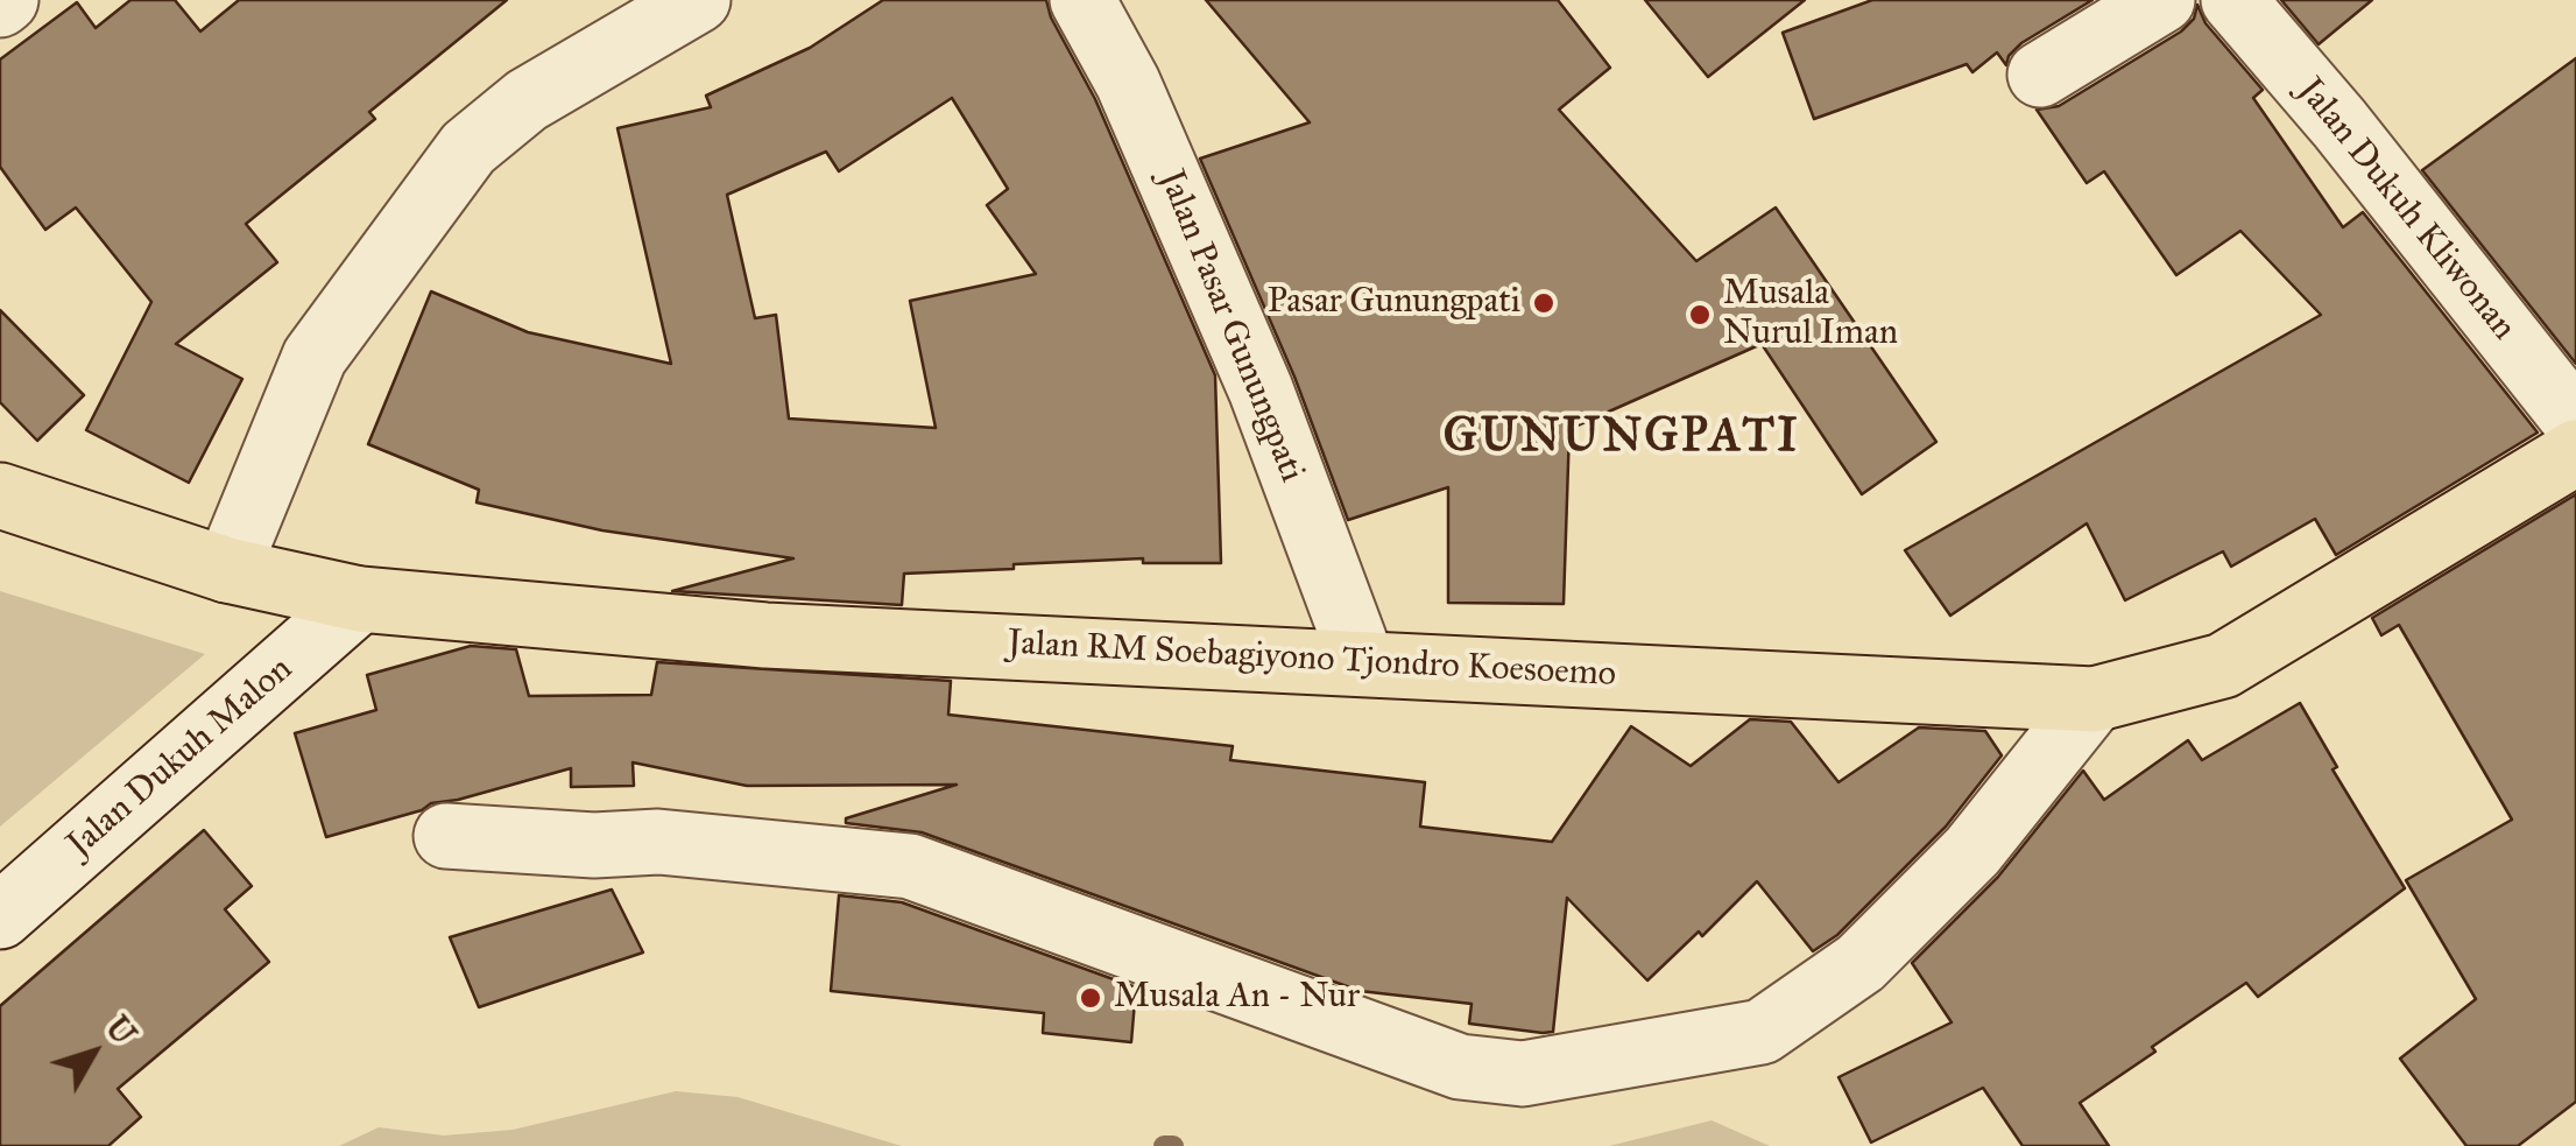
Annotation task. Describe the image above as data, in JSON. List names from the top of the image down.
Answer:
{
  "streets": {
    "main road": ["Jalan RM Soebagiyono Tjondro Koesoemo"],
    "street": ["Jalan Dukuh Kliwonan", "Jalan Pasar Gunungpati", "Jalan Dukuh Malon"]
  },
  "crossings": [
    ["Jalan Pasar Gunungpati", "Jalan RM Soebagiyono Tjondro Koesoemo"],
    ["Jalan RM Soebagiyono Tjondro Koesoemo", "Jalan Dukuh Malon"]
  ],
  "districts": ["GUNUNGPATI"],
  "places": ["Pasar Gunungpati", "Musala Nurul Iman", "Musala An - Nur"],
  "north": "top right"
}
